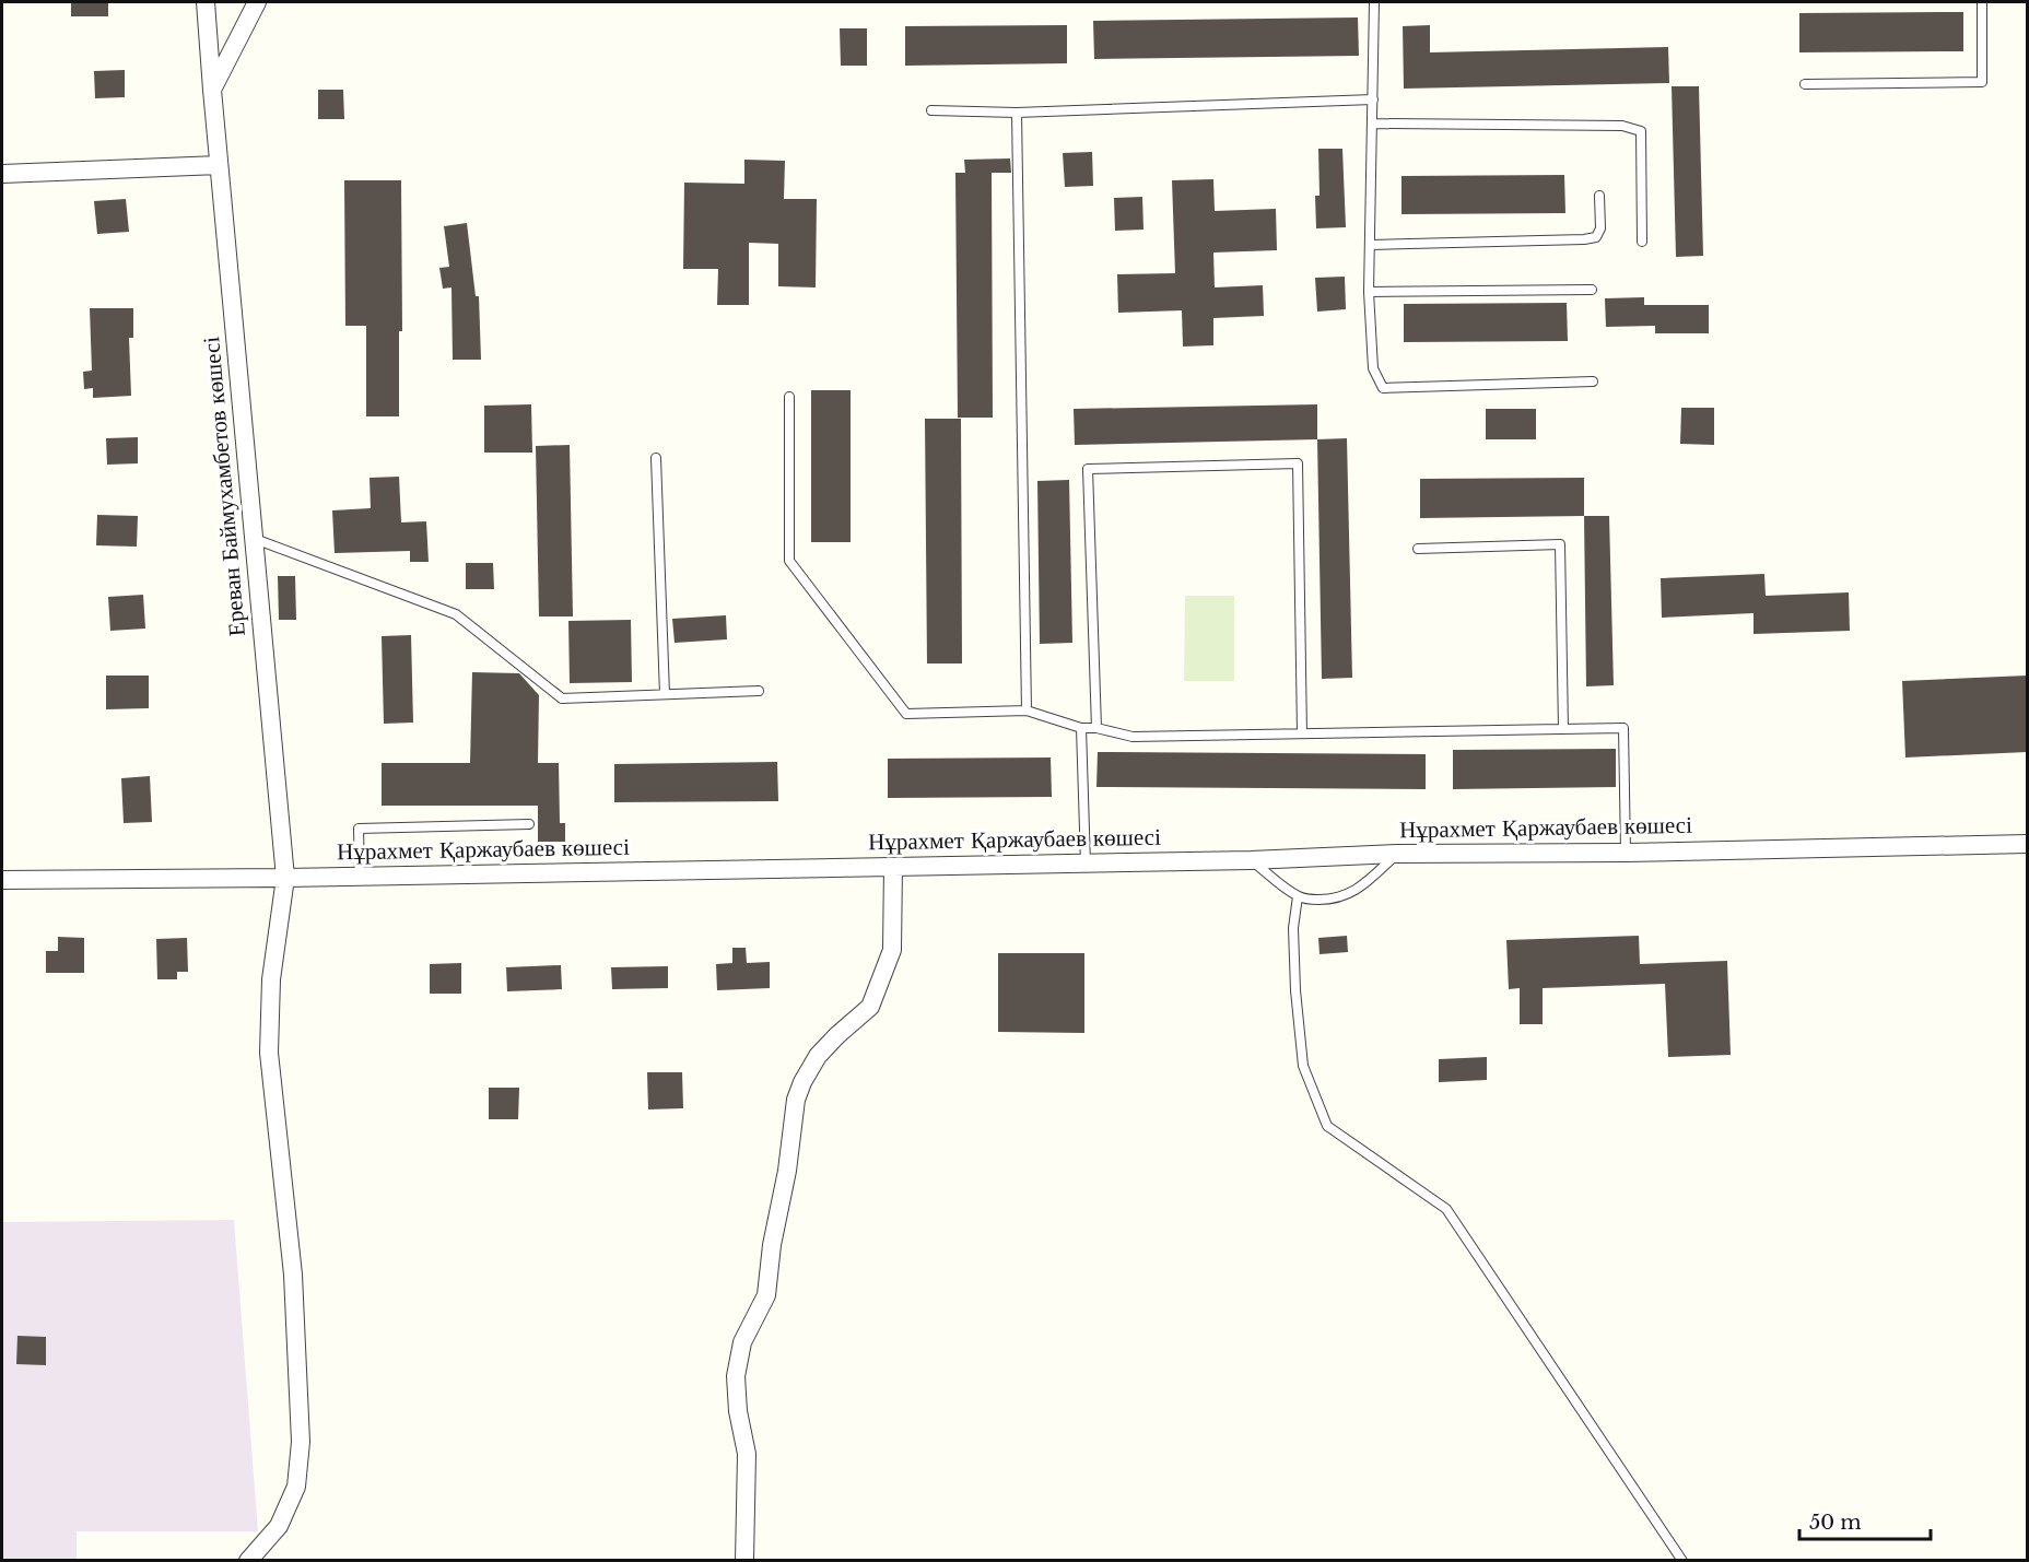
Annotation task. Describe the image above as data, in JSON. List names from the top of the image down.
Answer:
{
  "streets": {
    "street": ["Ереван Баймухамбетов көшесі", "Нұрахмет Қаржаубаев көшесі"]
  },
  "crossings": [
    ["Ереван Баймухамбетов көшесі", "Нұрахмет Қаржаубаев көшесі"]
  ],
  "scale_bar": "50 m"
}
